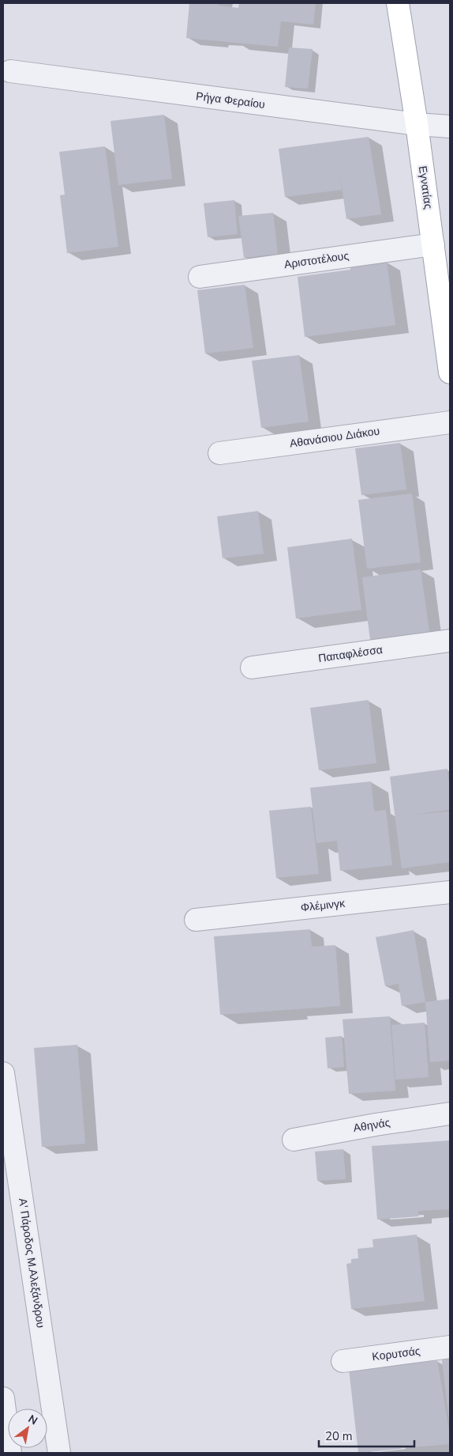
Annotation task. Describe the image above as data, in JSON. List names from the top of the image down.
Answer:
{
  "streets": {
    "main road": ["Εγνατίας"],
    "street": [
      "Ρήγα Φεραίου",
      "Αριστοτέλους",
      "Αθανάσιου Διάκου",
      "Παπαφλέσσα",
      "Φλέμινγκ",
      "Αθηνάς",
      "Α' Πάροδος Μ.Αλεξάνδρου",
      "Κορυτσάς"
    ]
  },
  "crossings": [
    ["Ρήγα Φεραίου", "Εγνατίας"],
    ["Εγνατίας", "Αριστοτέλους"]
  ],
  "scale_bar": "20 m",
  "north": "top right"
}
